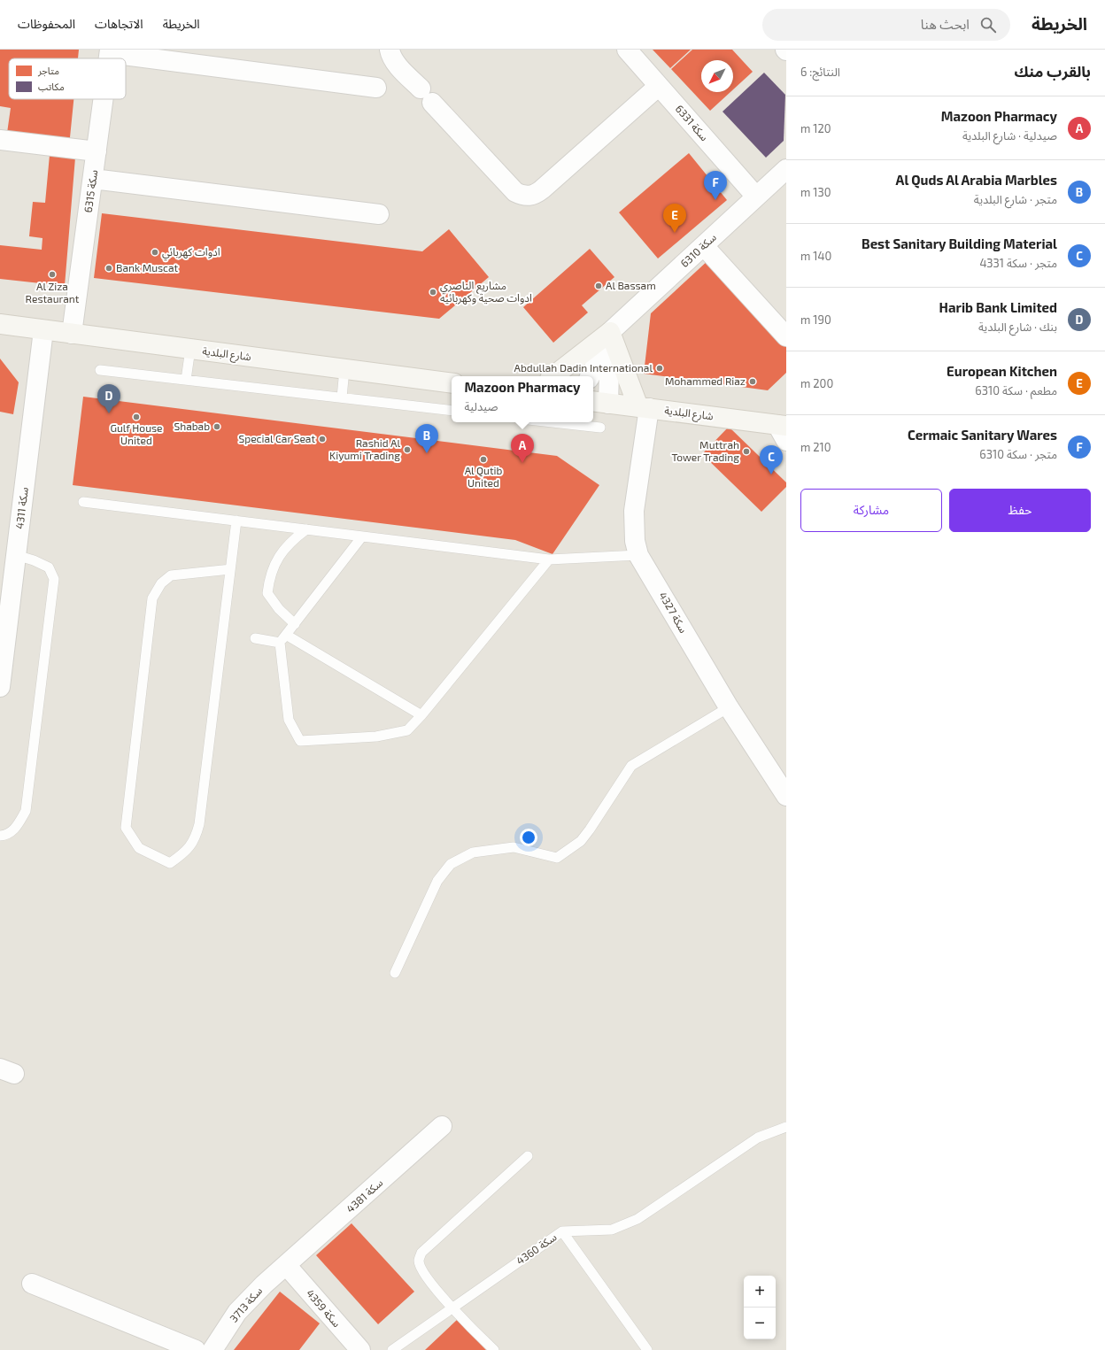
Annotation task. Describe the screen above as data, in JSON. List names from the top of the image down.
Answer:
{
  "streets": {
    "street": [
      "سكة 6331",
      "سكة 6315",
      "سكة 6310",
      "شارع البلدية",
      "سكة 4311",
      "سكة 4327",
      "سكة 4381",
      "سكة 3713",
      "سكة 4359"
    ],
    "lane": ["سكة 4360"]
  },
  "crossings": [
    ["سكة 6331", "سكة 6310"],
    ["سكة 6315", "شارع البلدية"],
    ["شارع البلدية", "سكة 4311"],
    ["شارع البلدية", "سكة 4327"],
    ["سكة 4381", "سكة 3713"],
    ["سكة 4381", "سكة 4359"],
    ["سكة 3713", "سكة 4359"]
  ],
  "places": [
    "ادوات كهربائي",
    "Bank Muscat",
    "Al Ziza Restaurant",
    "Al Bassam",
    "مشاريع الناصري ادوات صحية وكهربائيه",
    "Abdullah Dadin International",
    "Mohammed Riaz",
    "Gulf House United",
    "Shabab",
    "Special Car Seat",
    "Rashid Al Kiyumi Trading",
    "Muttrah Tower Trading",
    "Al Qutib United"
  ],
  "legend": ["متاجر", "مكاتب"],
  "north": "bottom left",
  "page": {
    "header": "الخريطة",
    "search": "ابحث هنا",
    "nav": ["الخريطة", "الاتجاهات", "المحفوظات"],
    "heading": ["بالقرب منك", "النتائج: 6"],
    "list": [
      {
        "mark": "A",
        "name": "Mazoon Pharmacy",
        "note": "صيدلية · شارع البلدية",
        "value": "120 m"
      },
      {
        "mark": "B",
        "name": "Al Quds Al Arabia Marbles",
        "note": "متجر · شارع البلدية",
        "value": "130 m"
      },
      {
        "mark": "C",
        "name": "Best Sanitary Building Material",
        "note": "متجر · سكة 4331",
        "value": "140 m"
      },
      {
        "mark": "D",
        "name": "Harib Bank Limited",
        "note": "بنك · شارع البلدية",
        "value": "190 m"
      },
      {
        "mark": "E",
        "name": "European Kitchen",
        "note": "مطعم · سكة 6310",
        "value": "200 m"
      },
      {
        "mark": "F",
        "name": "Cermaic Sanitary Wares",
        "note": "متجر · سكة 6310",
        "value": "210 m"
      }
    ],
    "pins": [
      "F",
      "E",
      "D",
      "B",
      "A",
      "C"
    ],
    "popup": ["Mazoon Pharmacy", "صيدلية"],
    "buttons": ["حفظ", "مشاركة"],
    "map_buttons": ["+", "−"]
  }
}
